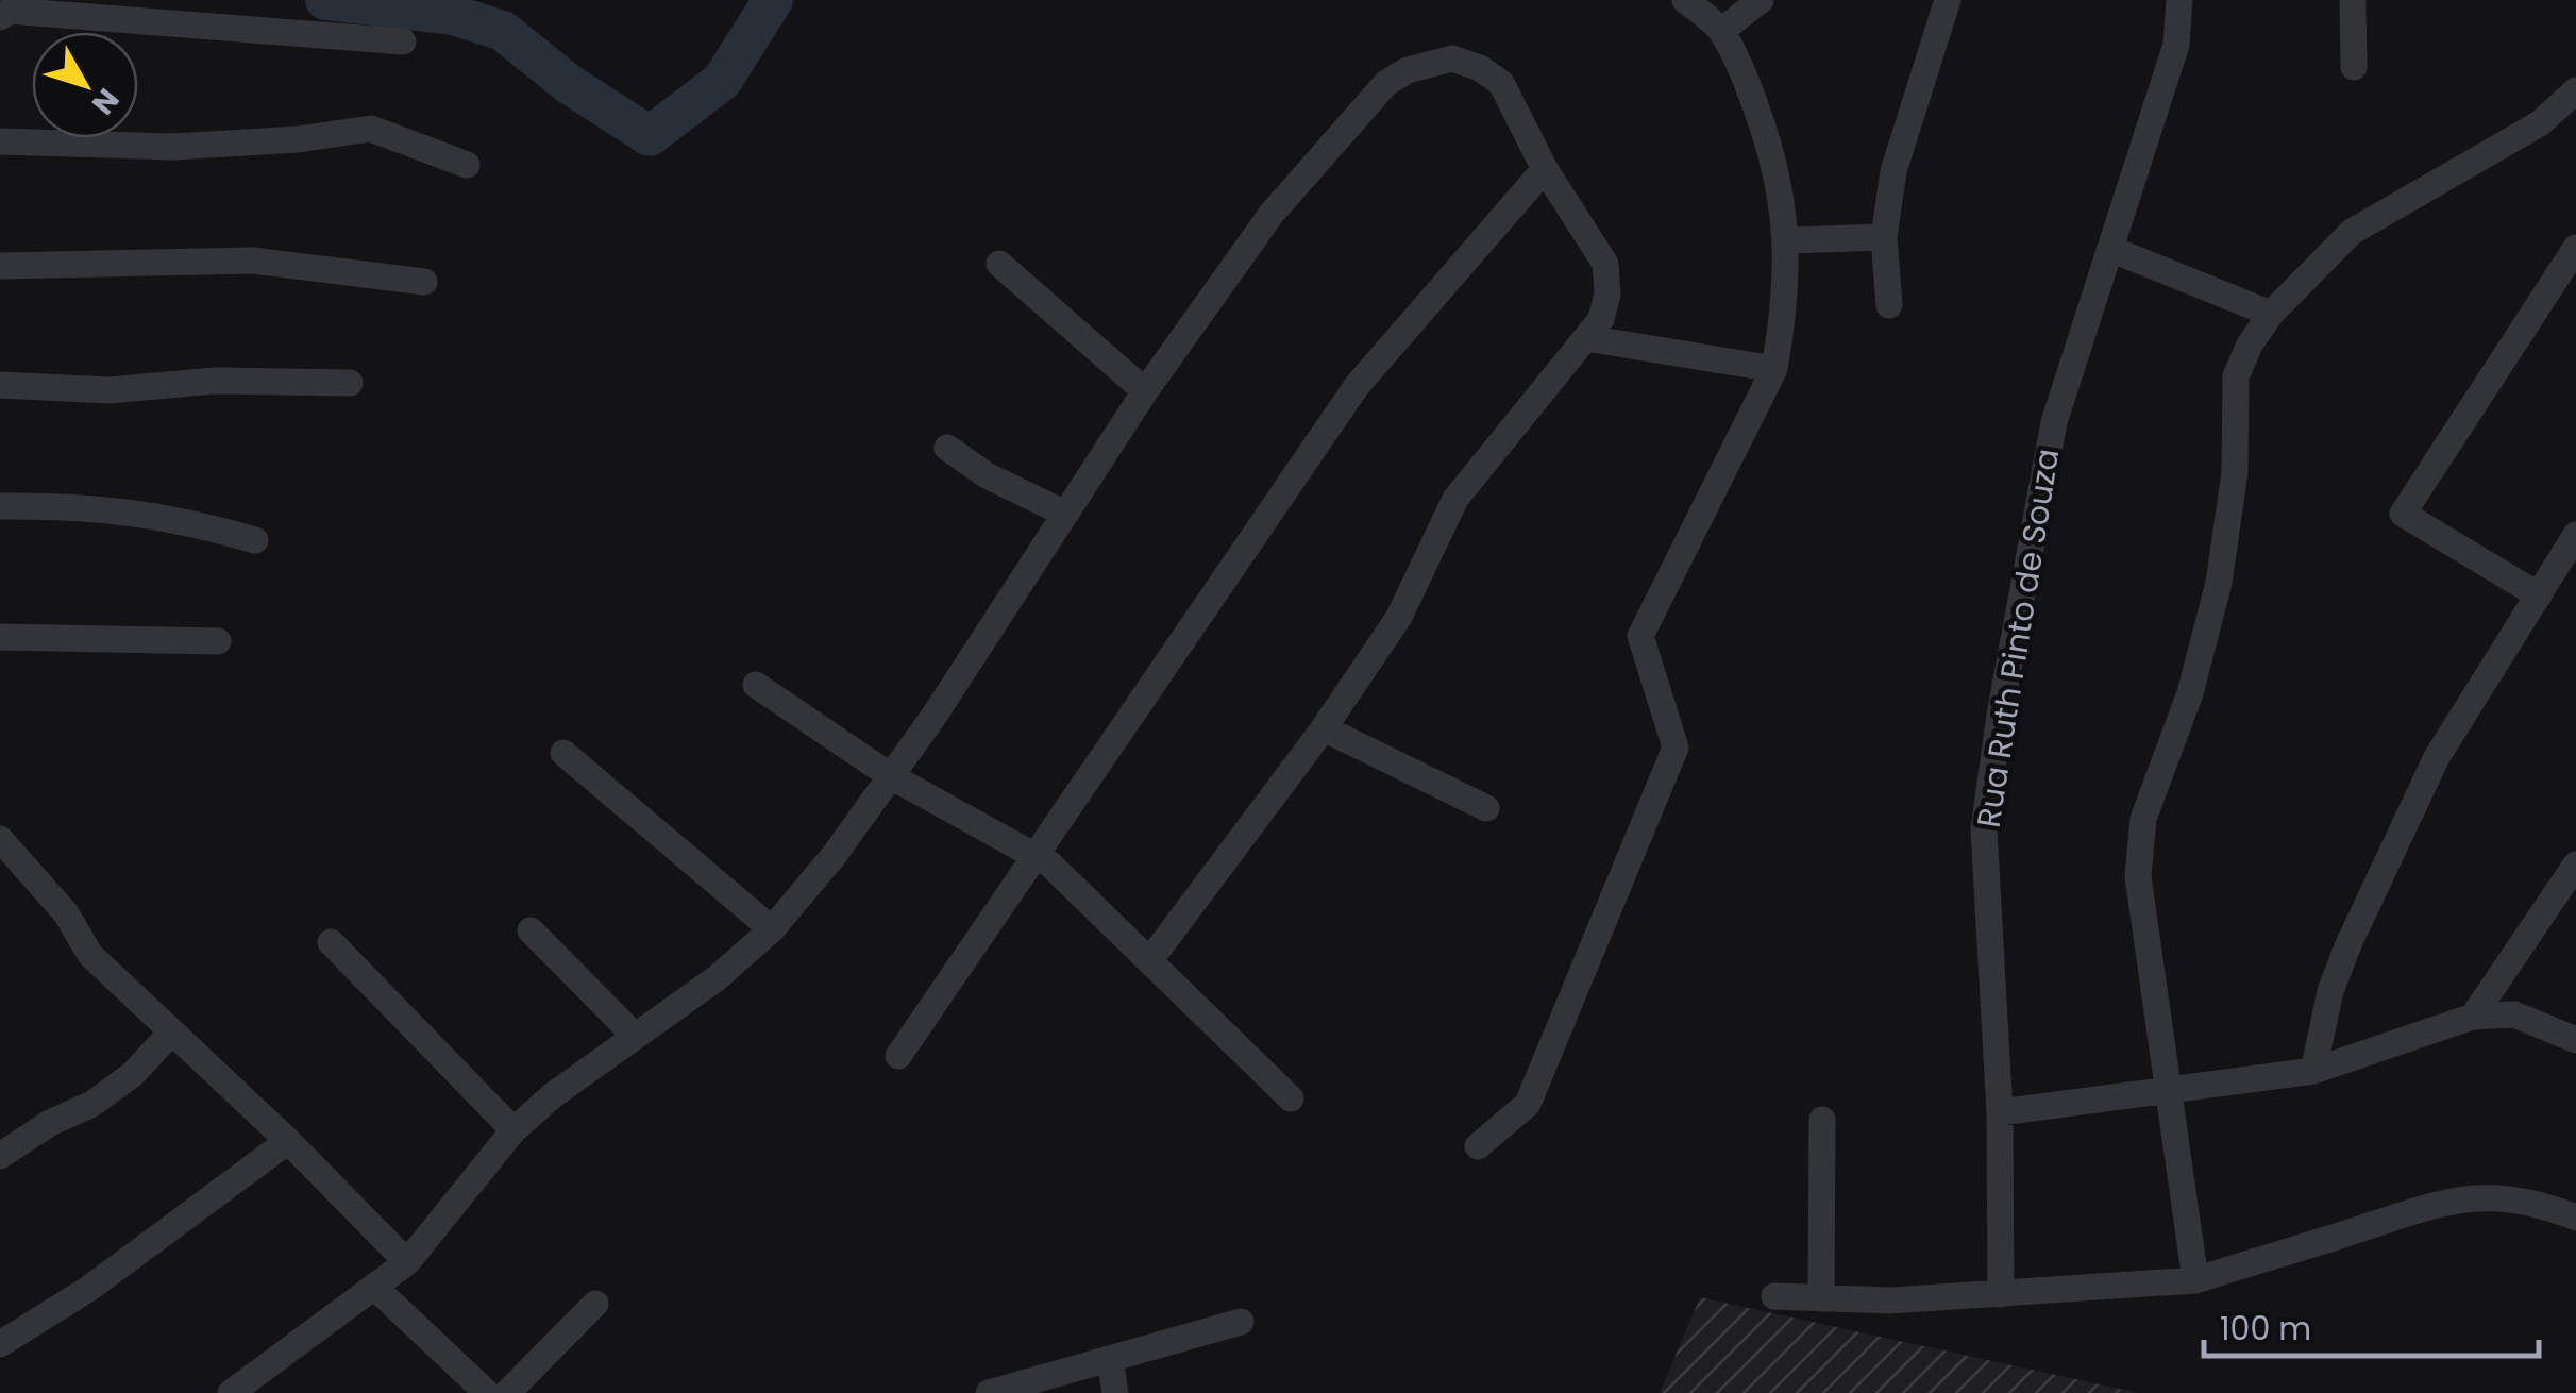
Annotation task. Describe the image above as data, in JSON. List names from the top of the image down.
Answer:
{
  "streets": {
    "street": ["Rua Ruth Pinto de Souza"]
  },
  "scale_bar": "100 m",
  "north": "bottom right"
}
